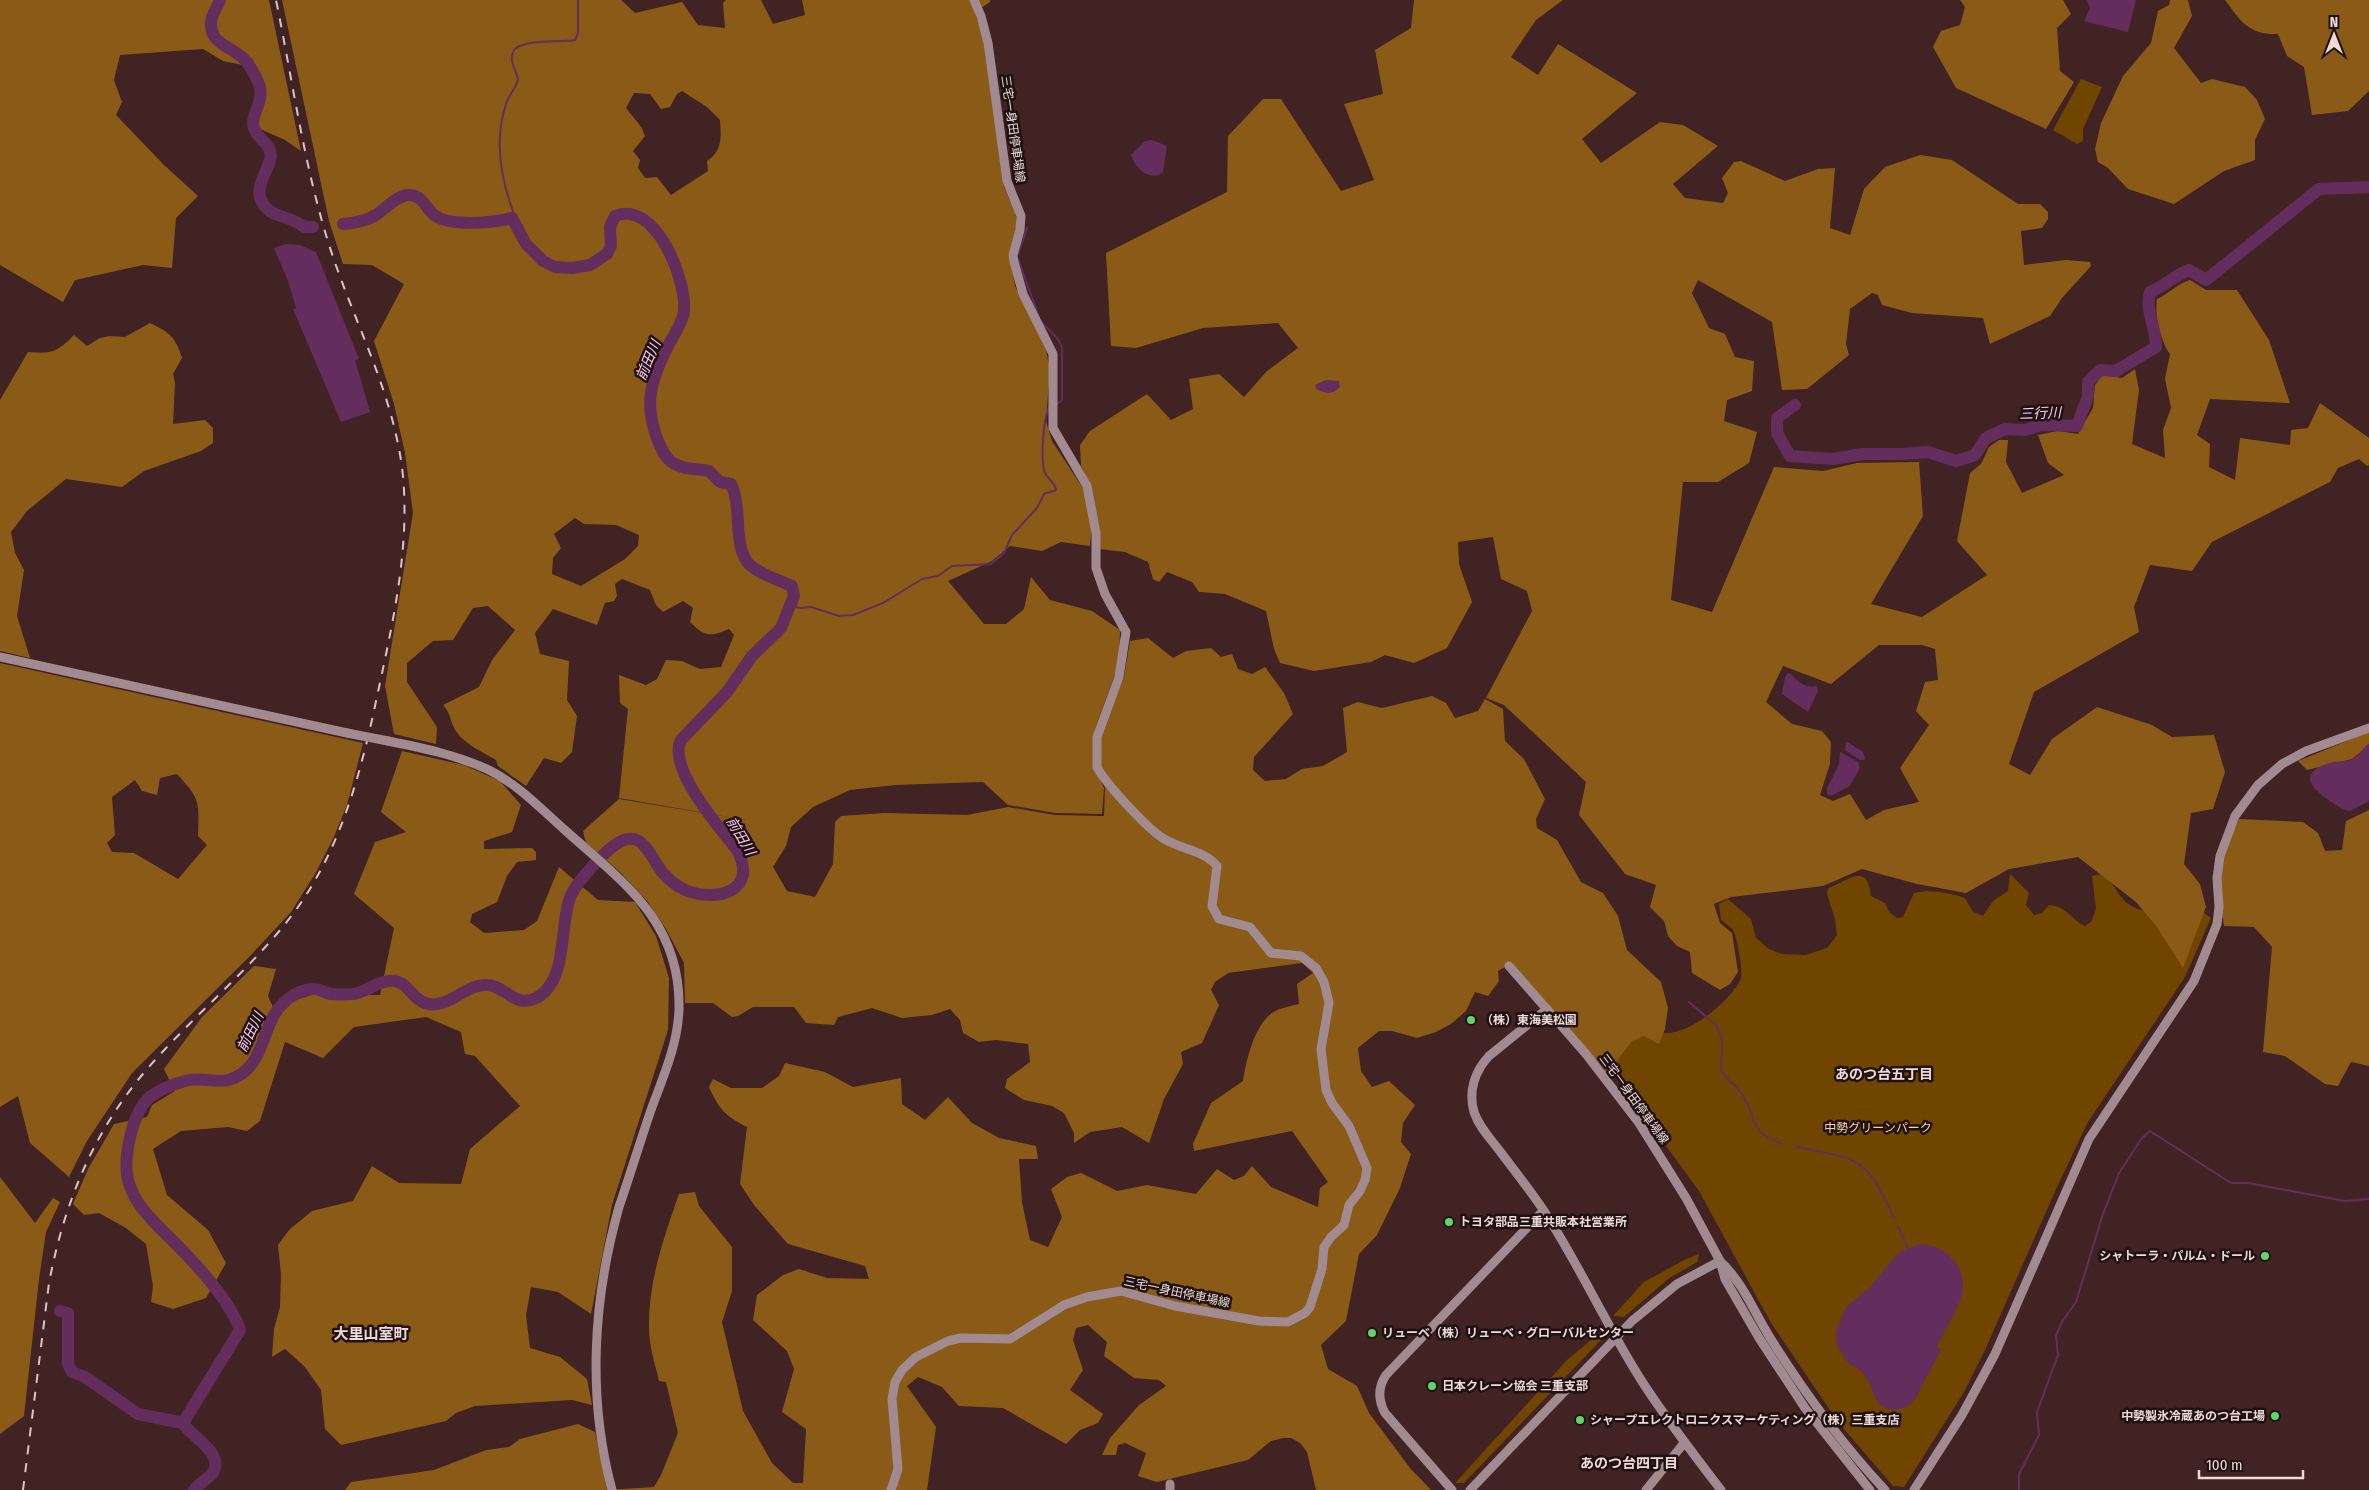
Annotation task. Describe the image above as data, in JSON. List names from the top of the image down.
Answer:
{
  "streets": {
    "street": ["三宅一身田停車場線"]
  },
  "districts": ["あのつ台五丁目", "大里山室町", "あのつ台四丁目"],
  "water": ["前田川", "三行川"],
  "parks": ["中勢グリーンパーク"],
  "places": [
    "（株）東海美松園",
    "トヨタ部品三重共販本社営業所",
    "シャトーラ・パルム・ドール",
    "リューベ（株）リューベ・グローバルセンター",
    "日本クレーン協会 三重支部",
    "中勢製氷冷蔵あのつ台工場",
    "シャープエレクトロニクスマーケティング（株）三重支店"
  ],
  "scale_bar": "100 m",
  "north": "top"
}
